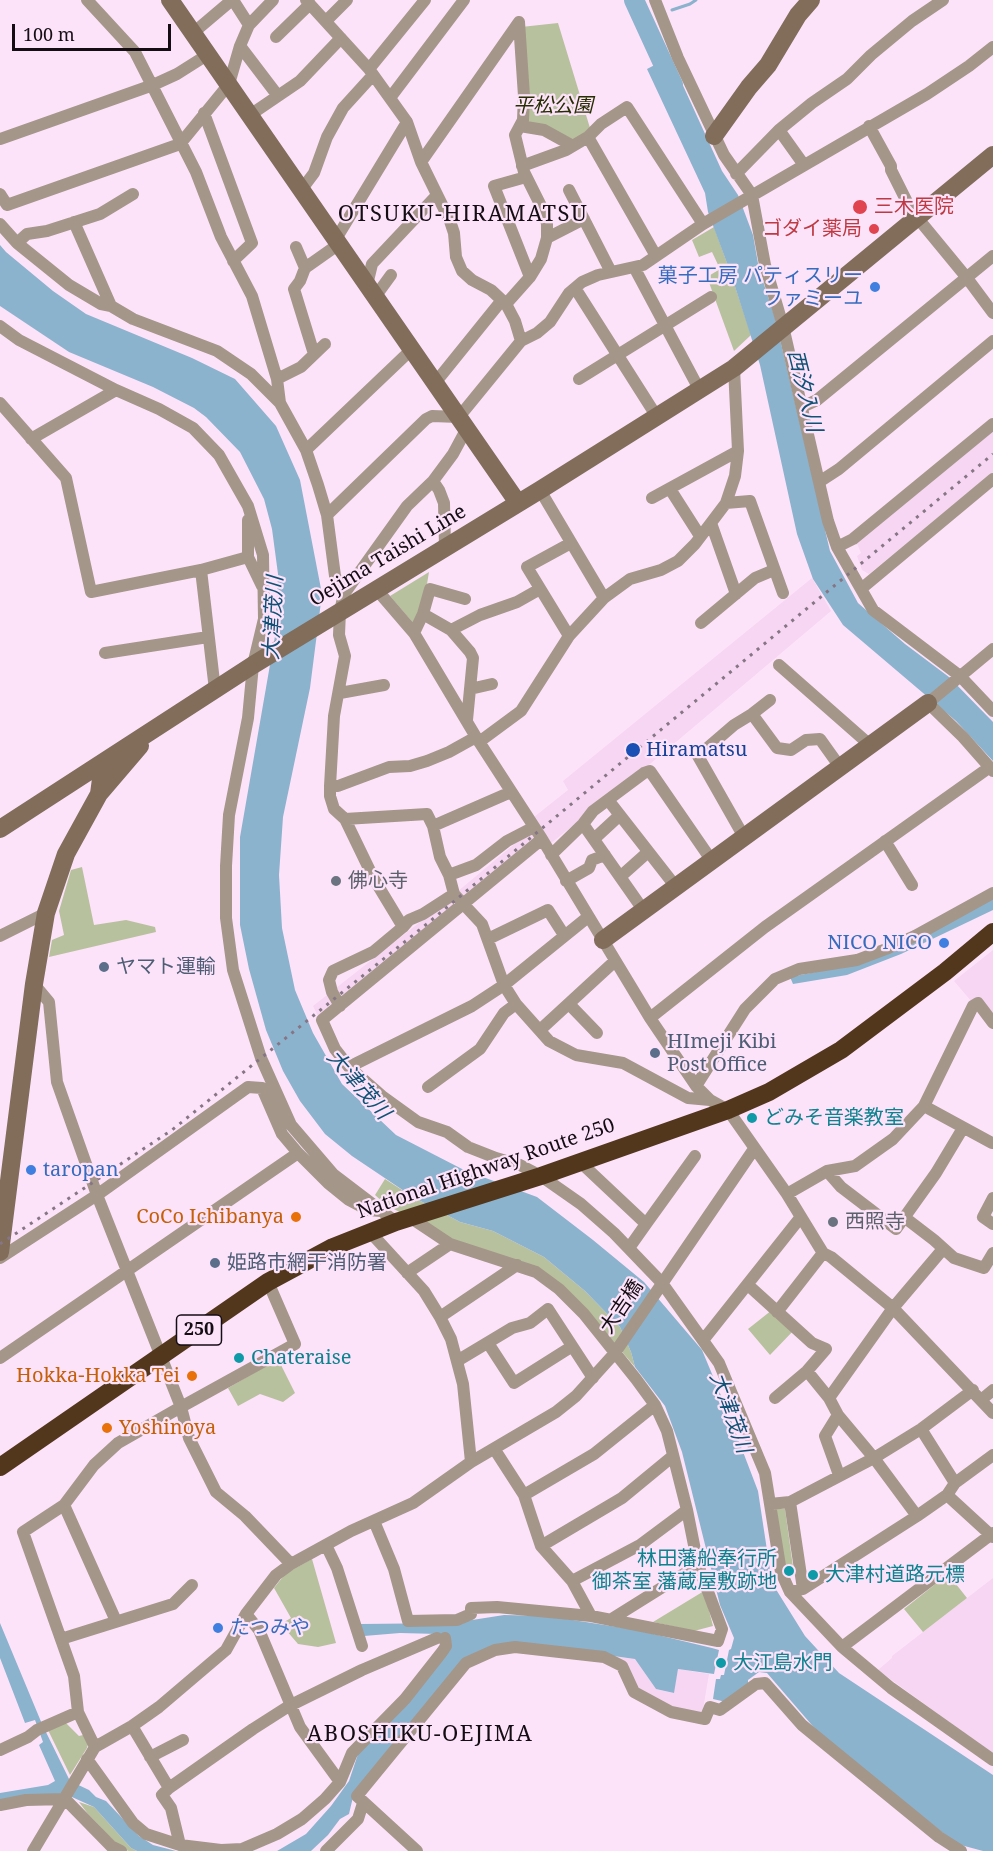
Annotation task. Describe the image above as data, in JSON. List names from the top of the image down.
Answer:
{
  "streets": {
    "highway": ["National Highway Route 250", "250"],
    "main road": ["Oejima Taishi Line"],
    "street": ["大吉橋"]
  },
  "districts": ["OTSUKU-HIRAMATSU", "ABOSHIKU-OEJIMA"],
  "water": ["西汐入川", "大津茂川"],
  "parks": ["平松公園"],
  "places": [
    "三木医院",
    "ゴダイ薬局",
    "菓子工房 パティスリー ファミーユ",
    "Hiramatsu",
    "佛心寺",
    "NICO NICO",
    "ヤマト運輸",
    "HImeji Kibi Post Office",
    "どみそ音楽教室",
    "taropan",
    "CoCo Ichibanya",
    "西照寺",
    "姫路市網干消防署",
    "Chateraise",
    "Hokka-Hokka Tei",
    "Yoshinoya",
    "林田藩船奉行所 御茶室 藩蔵屋敷跡地",
    "大津村道路元標",
    "たつみや",
    "大江島水門"
  ],
  "scale_bar": "100 m"
}
